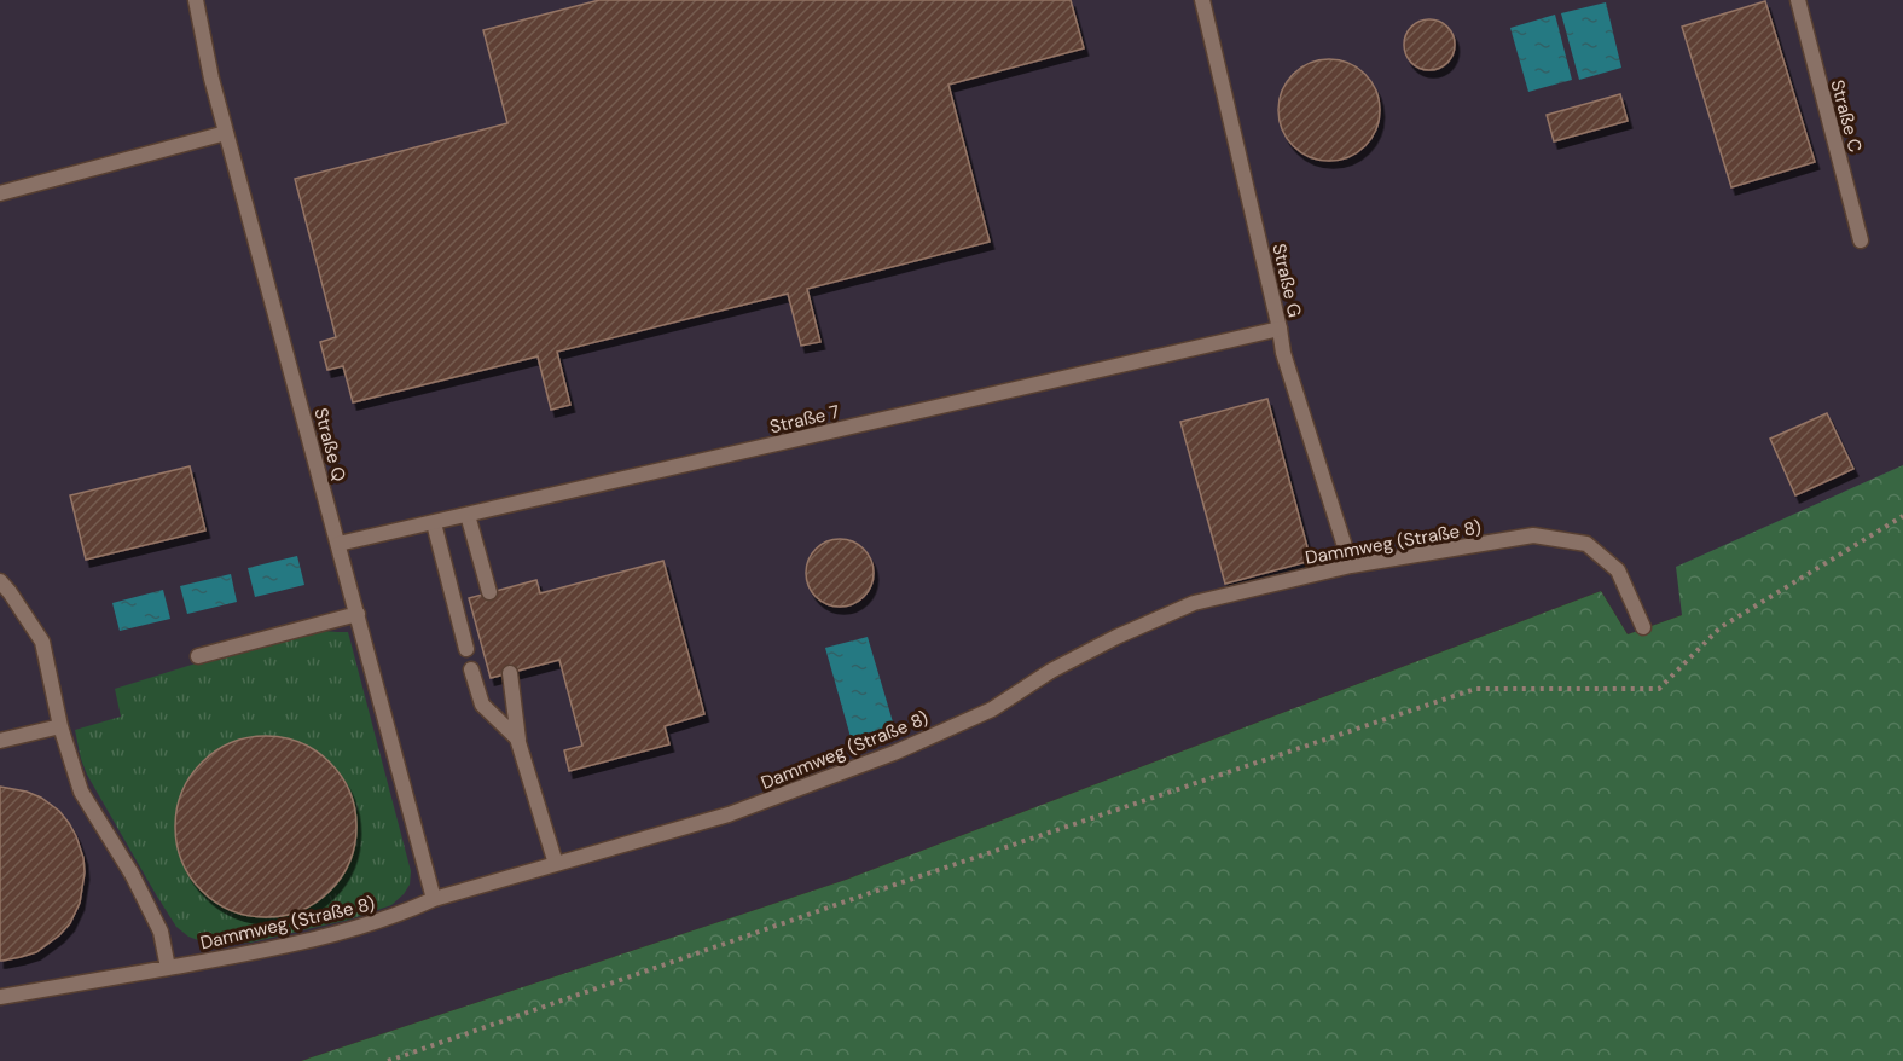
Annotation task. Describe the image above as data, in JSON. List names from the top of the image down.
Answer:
{
  "streets": {
    "street": [
      "Straße C",
      "Straße G",
      "Straße 7",
      "Straße Q",
      "Dammweg (Straße 8)"
    ]
  },
  "crossings": [
    ["Straße G", "Straße 7"],
    ["Straße G", "Dammweg (Straße 8)"],
    ["Straße 7", "Straße Q"],
    ["Straße Q", "Dammweg (Straße 8)"]
  ]
}
